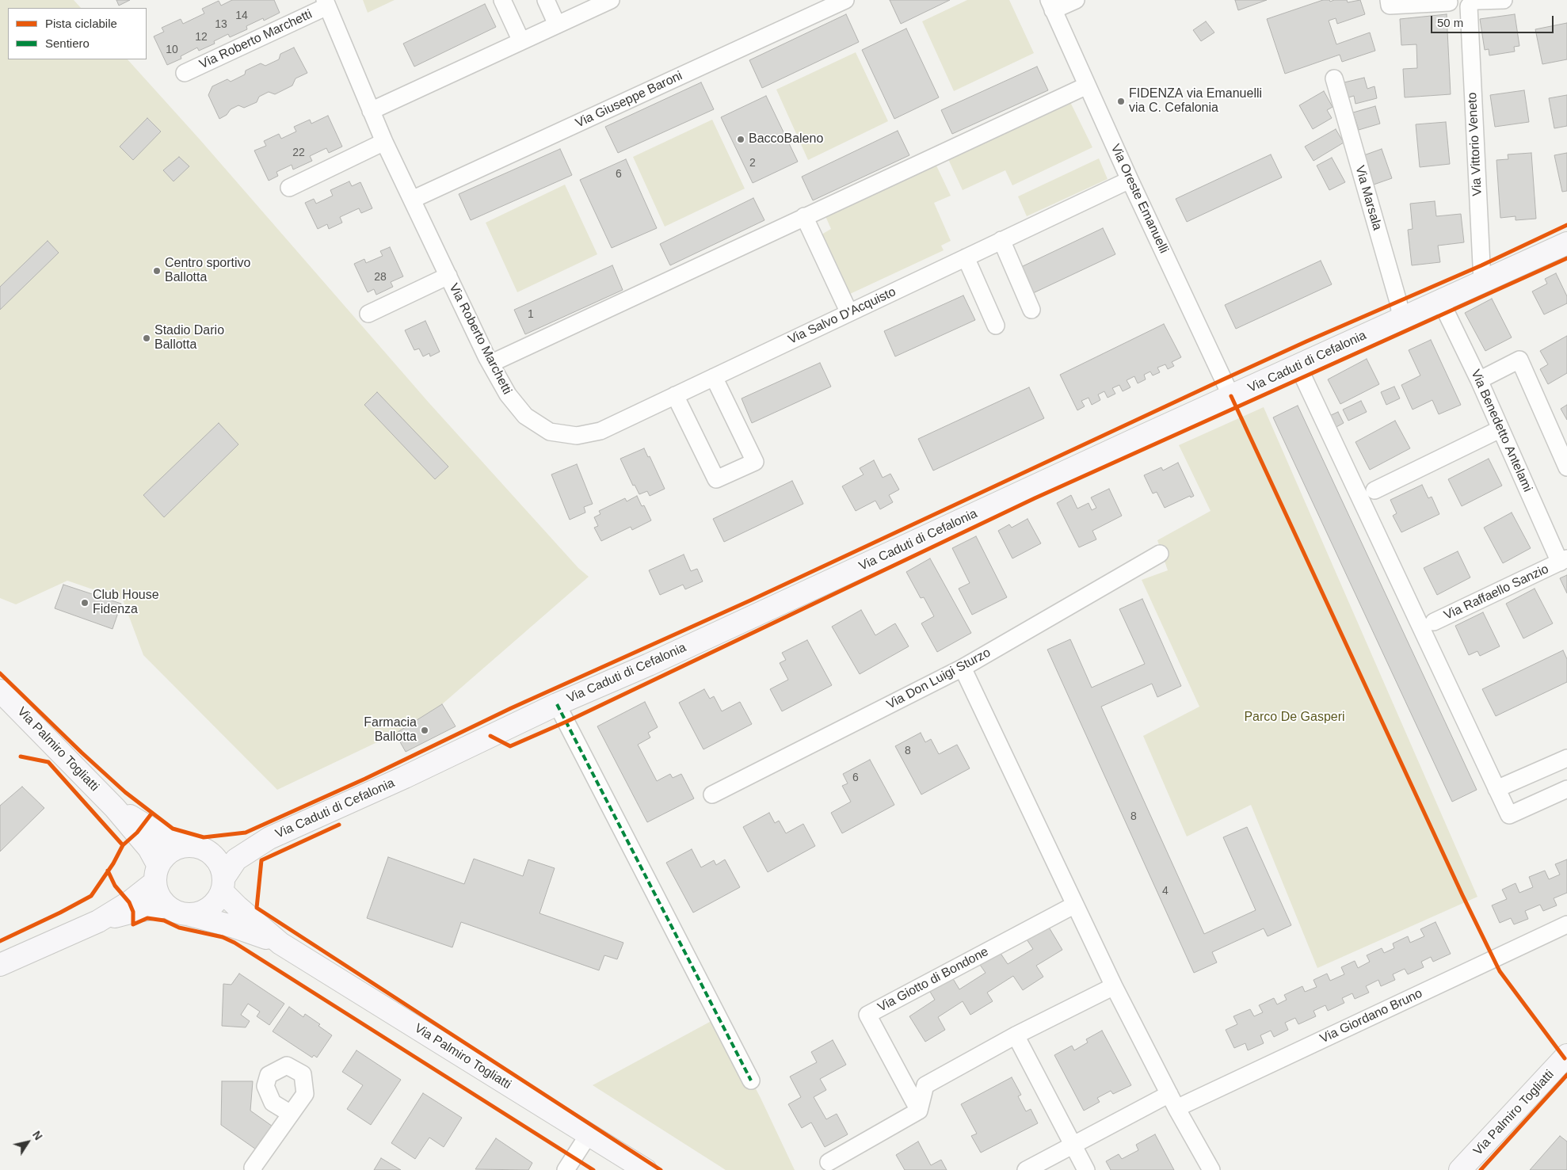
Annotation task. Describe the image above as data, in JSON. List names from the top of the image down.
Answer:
{
  "streets": {
    "street": [
      "Via Roberto Marchetti",
      "Via Giuseppe Baroni",
      "Via Vittorio Veneto",
      "Via Marsala",
      "Via Oreste Emanuelli",
      "Via Salvo D'Acquisto",
      "Via Caduti di Cefalonia",
      "Via Benedetto Antelami",
      "Via Raffaello Sanzio",
      "Via Don Luigi Sturzo",
      "Via Palmiro Togliatti",
      "Via Giotto di Bondone",
      "Via Giordano Bruno"
    ]
  },
  "crossings": [
    ["Via Roberto Marchetti", "Via Giuseppe Baroni"],
    ["Via Roberto Marchetti", "Via Salvo D'Acquisto"],
    ["Via Vittorio Veneto", "Via Caduti di Cefalonia"],
    ["Via Marsala", "Via Caduti di Cefalonia"],
    ["Via Oreste Emanuelli", "Via Salvo D'Acquisto"],
    ["Via Oreste Emanuelli", "Via Caduti di Cefalonia"],
    ["Via Caduti di Cefalonia", "Via Benedetto Antelami"],
    ["Via Caduti di Cefalonia", "Via Palmiro Togliatti"],
    ["Via Benedetto Antelami", "Via Raffaello Sanzio"]
  ],
  "parks": ["Parco De Gasperi"],
  "places": [
    "FIDENZA via Emanuelli via C. Cefalonia",
    "BaccoBaleno",
    "Centro sportivo Ballotta",
    "Stadio Dario Ballotta",
    "Club House Fidenza",
    "Farmacia Ballotta"
  ],
  "house_numbers": [
    "14",
    "13",
    "12",
    "10",
    "22",
    "2",
    "6",
    "28",
    "1",
    "8",
    "6",
    "8",
    "4"
  ],
  "legend": ["Pista ciclabile", "Sentiero"],
  "scale_bar": "50 m",
  "north": "top right"
}
